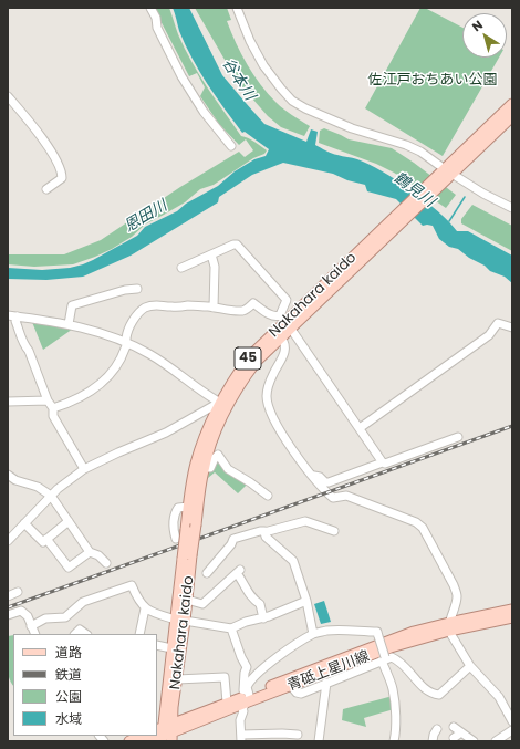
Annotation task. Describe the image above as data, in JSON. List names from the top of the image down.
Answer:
{
  "streets": {
    "main road": ["Nakahara kaido", "45", "青砥上星川線"]
  },
  "crossings": [
    ["Nakahara kaido", "青砥上星川線"]
  ],
  "water": ["谷本川", "鶴見川", "恩田川"],
  "parks": ["佐江戸おちあい公園"],
  "legend": [
    "道路",
    "鉄道",
    "公園",
    "水域"
  ],
  "north": "top left"
}
